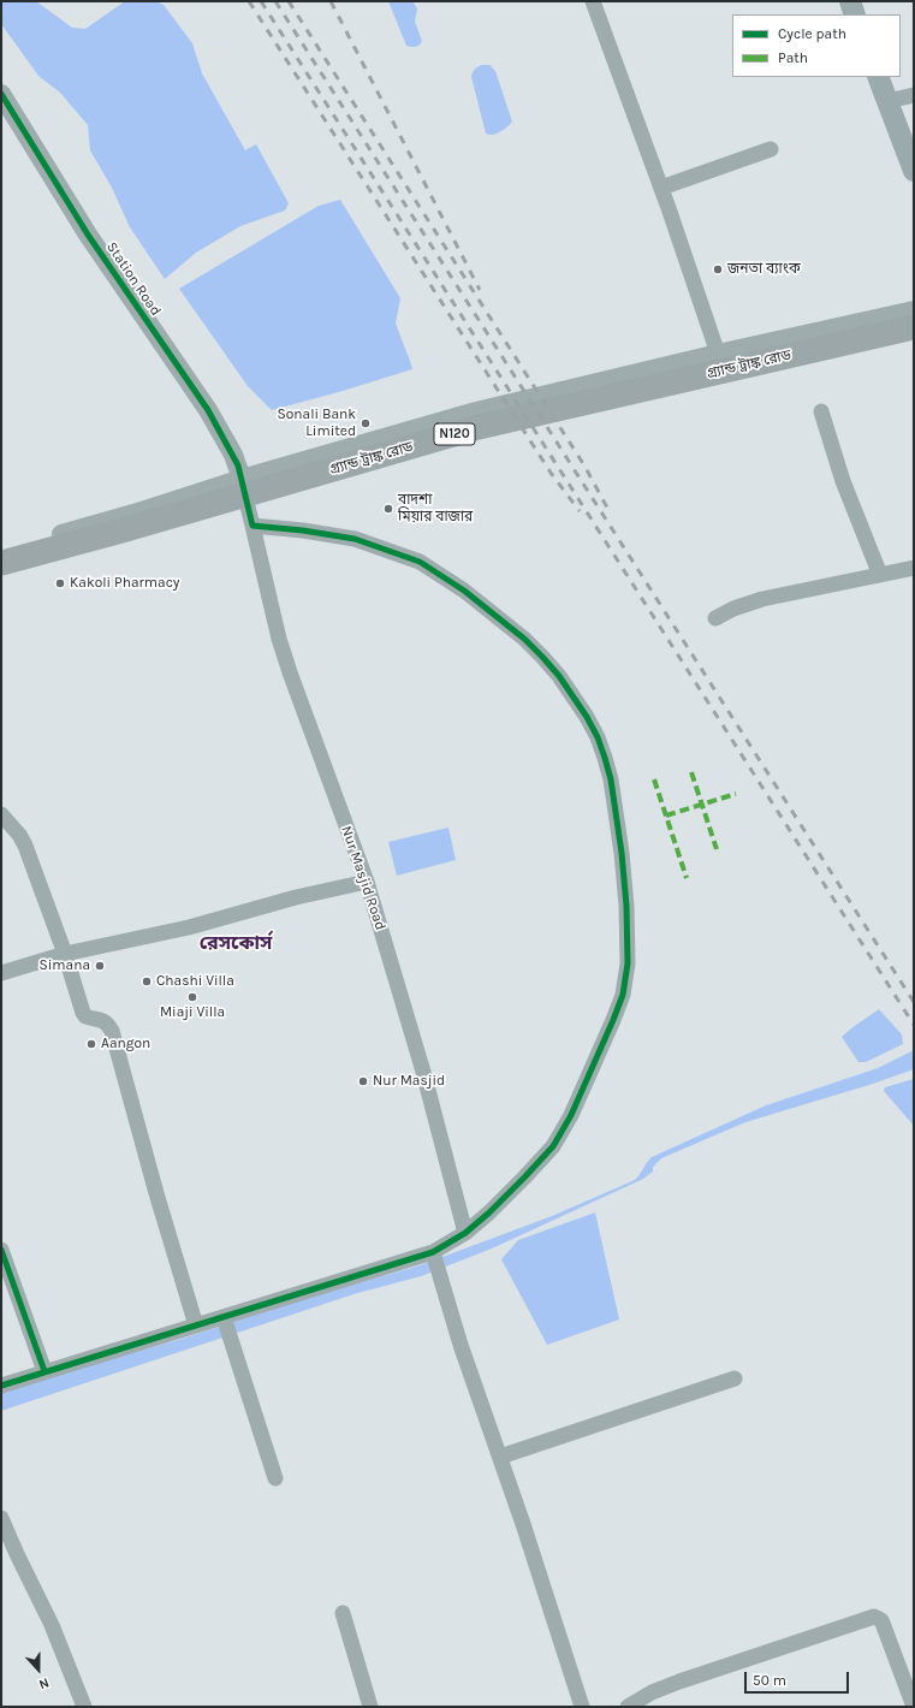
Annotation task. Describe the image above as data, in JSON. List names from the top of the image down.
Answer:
{
  "streets": {
    "highway": ["গ্র্যান্ড ট্রাঙ্ক রোড", "N120"],
    "street": ["Station Road", "Nur Masjid Road"]
  },
  "crossings": [
    ["Station Road", "Nur Masjid Road"]
  ],
  "districts": ["রেসকোর্স"],
  "places": [
    "জনতা ব্যাংক",
    "Sonali Bank Limited",
    "বাদশা মিয়ার বাজার",
    "Kakoli Pharmacy",
    "Simana",
    "Chashi Villa",
    "Miaji Villa",
    "Aangon",
    "Nur Masjid"
  ],
  "legend": ["Cycle path", "Path"],
  "scale_bar": "50 m",
  "north": "bottom"
}
